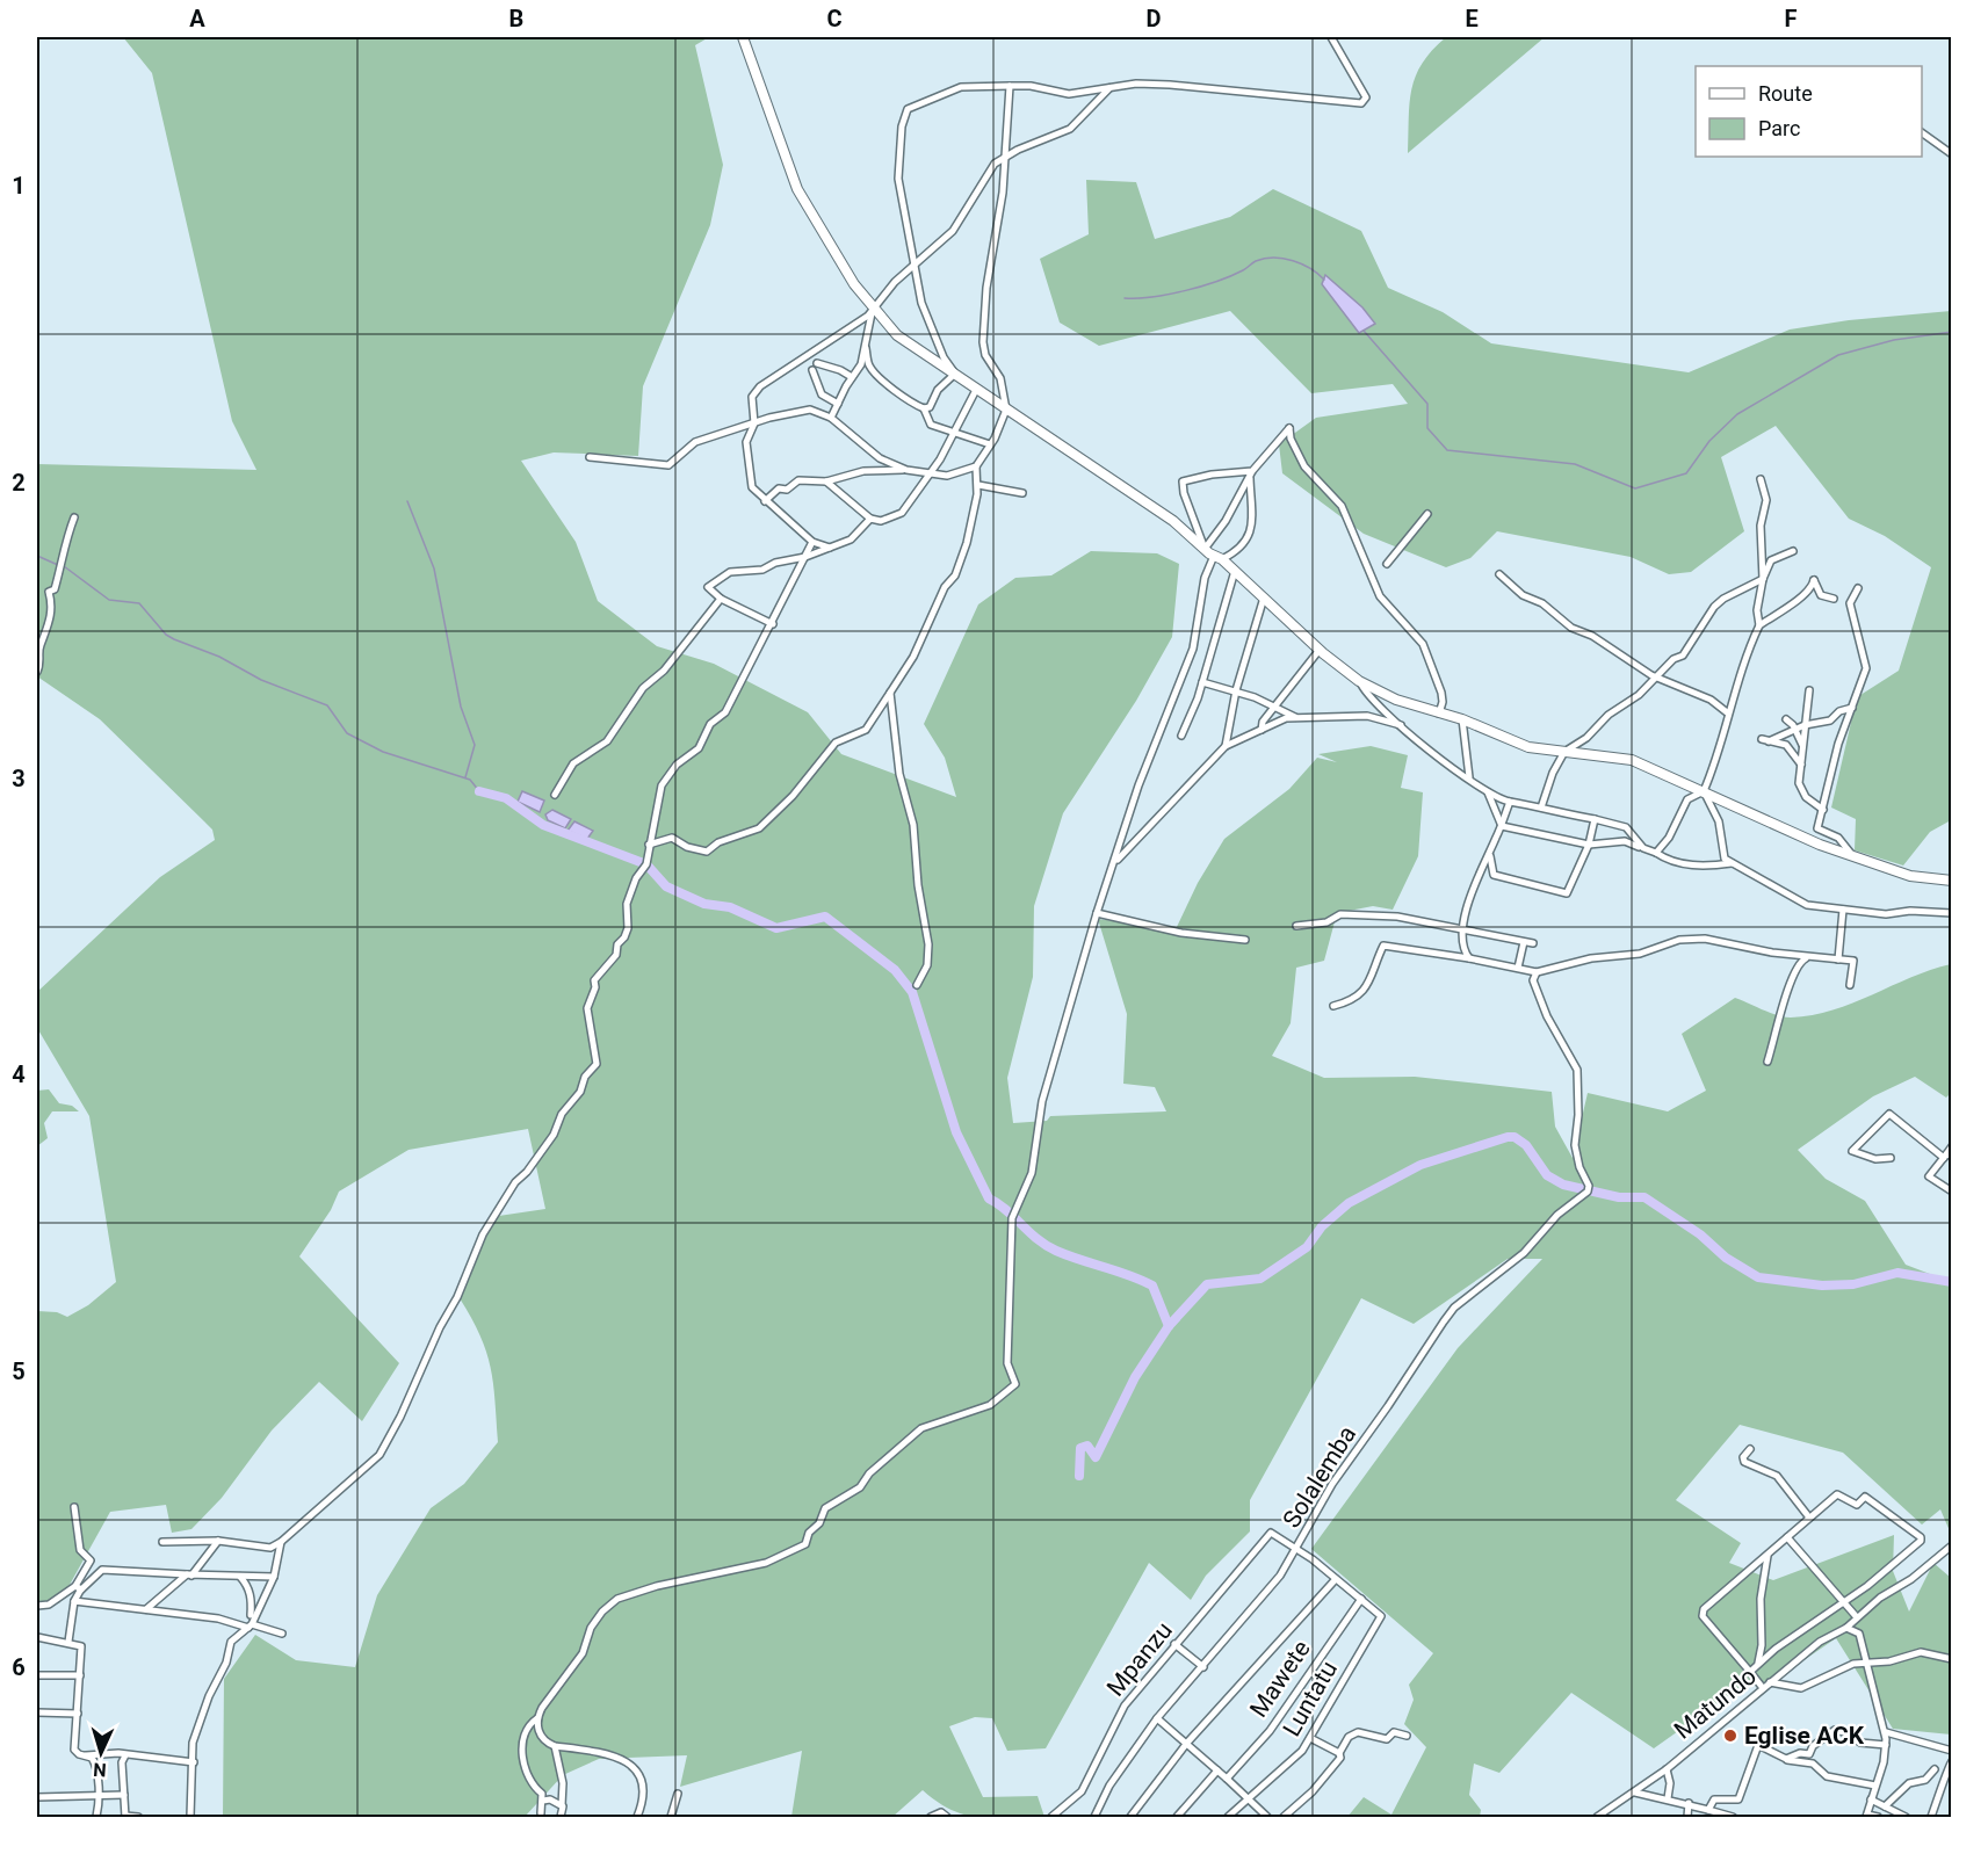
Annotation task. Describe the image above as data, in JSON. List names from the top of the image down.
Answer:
{
  "streets": {
    "street": [
      "Solalemba",
      "Mpanzu",
      "Mawete",
      "Luntatu",
      "Matundo"
    ]
  },
  "crossings": [
    ["Solalemba", "Mpanzu"],
    ["Mawete", "Luntatu"]
  ],
  "places": ["Eglise ACK"],
  "legend": ["Route", "Parc"],
  "north": "bottom",
  "grid": {
    "columns": [
      "A",
      "B",
      "C",
      "D",
      "E",
      "F"
    ],
    "rows": [
      "1",
      "2",
      "3",
      "4",
      "5",
      "6"
    ]
  }
}
